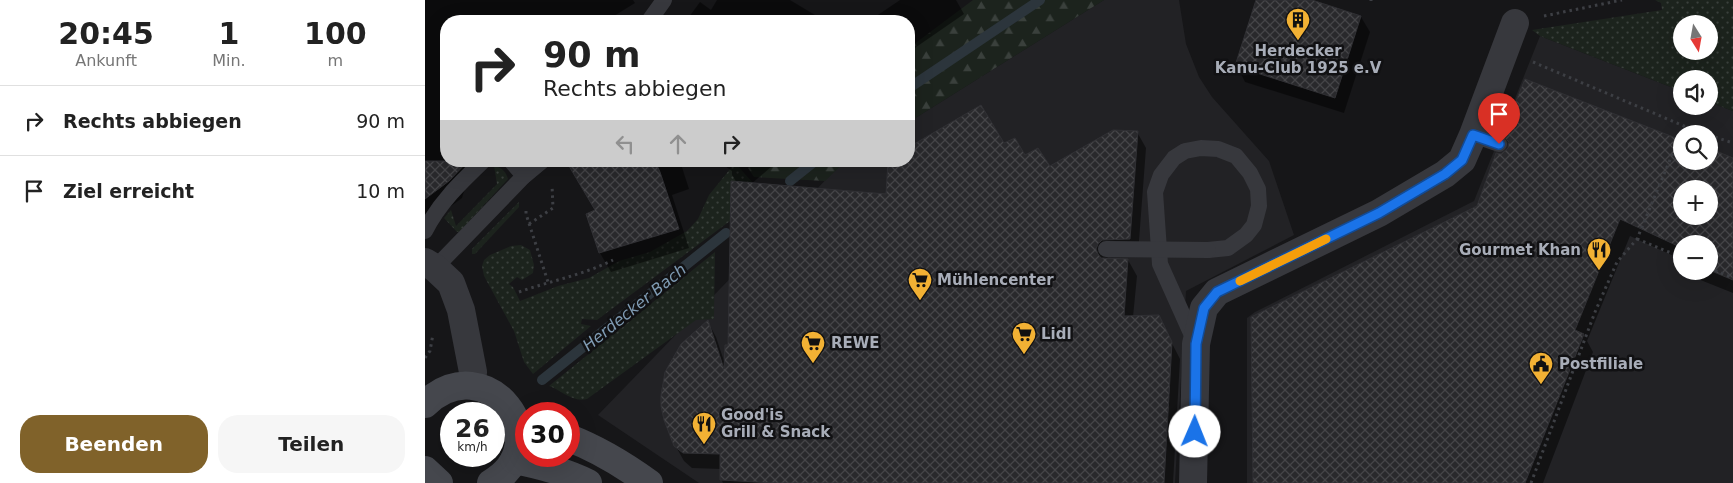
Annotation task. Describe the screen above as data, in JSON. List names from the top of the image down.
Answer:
{
  "water": ["Herdecker Bach"],
  "places": {
    "building": ["Herdecker Kanu-Club 1925 e.V"],
    "restaurant": ["Gourmet Khan", "Good'is Grill & Snack"],
    "supermarket": ["Mühlencenter", "Lidl", "REWE"],
    "public building": ["Postfiliale"]
  },
  "north": "bottom",
  "page": {
    "eta": [
      "20:45",
      "Ankunft",
      "1",
      "Min.",
      "100",
      "m"
    ],
    "map_buttons": ["+", "−"],
    "turn": ["90 m", "Rechts abbiegen"],
    "list": [
      {
        "name": "Rechts abbiegen",
        "value": "90 m"
      },
      {
        "name": "Ziel erreicht",
        "value": "10 m"
      }
    ],
    "speed": "26 km/h",
    "limit": "30",
    "buttons": ["Beenden", "Teilen"]
  }
}
